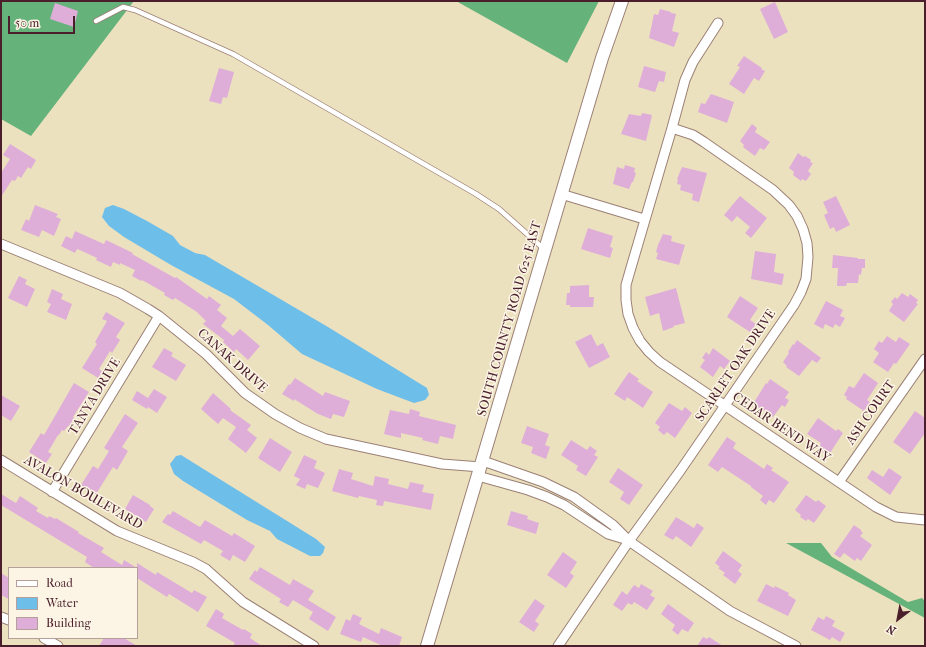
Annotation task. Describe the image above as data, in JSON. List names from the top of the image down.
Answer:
{
  "streets": {
    "street": [
      "SOUTH COUNTY ROAD 625 EAST",
      "CANAK DRIVE",
      "SCARLET OAK DRIVE",
      "TANYA DRIVE",
      "ASH COURT",
      "CEDAR BEND WAY",
      "AVALON BOULEVARD"
    ]
  },
  "crossings": [
    ["SOUTH COUNTY ROAD 625 EAST", "CANAK DRIVE"],
    ["CANAK DRIVE", "TANYA DRIVE"],
    ["SCARLET OAK DRIVE", "CEDAR BEND WAY"],
    ["TANYA DRIVE", "AVALON BOULEVARD"],
    ["ASH COURT", "CEDAR BEND WAY"]
  ],
  "legend": ["Road", "Water", "Building"],
  "scale_bar": "50 m",
  "north": "bottom left"
}
